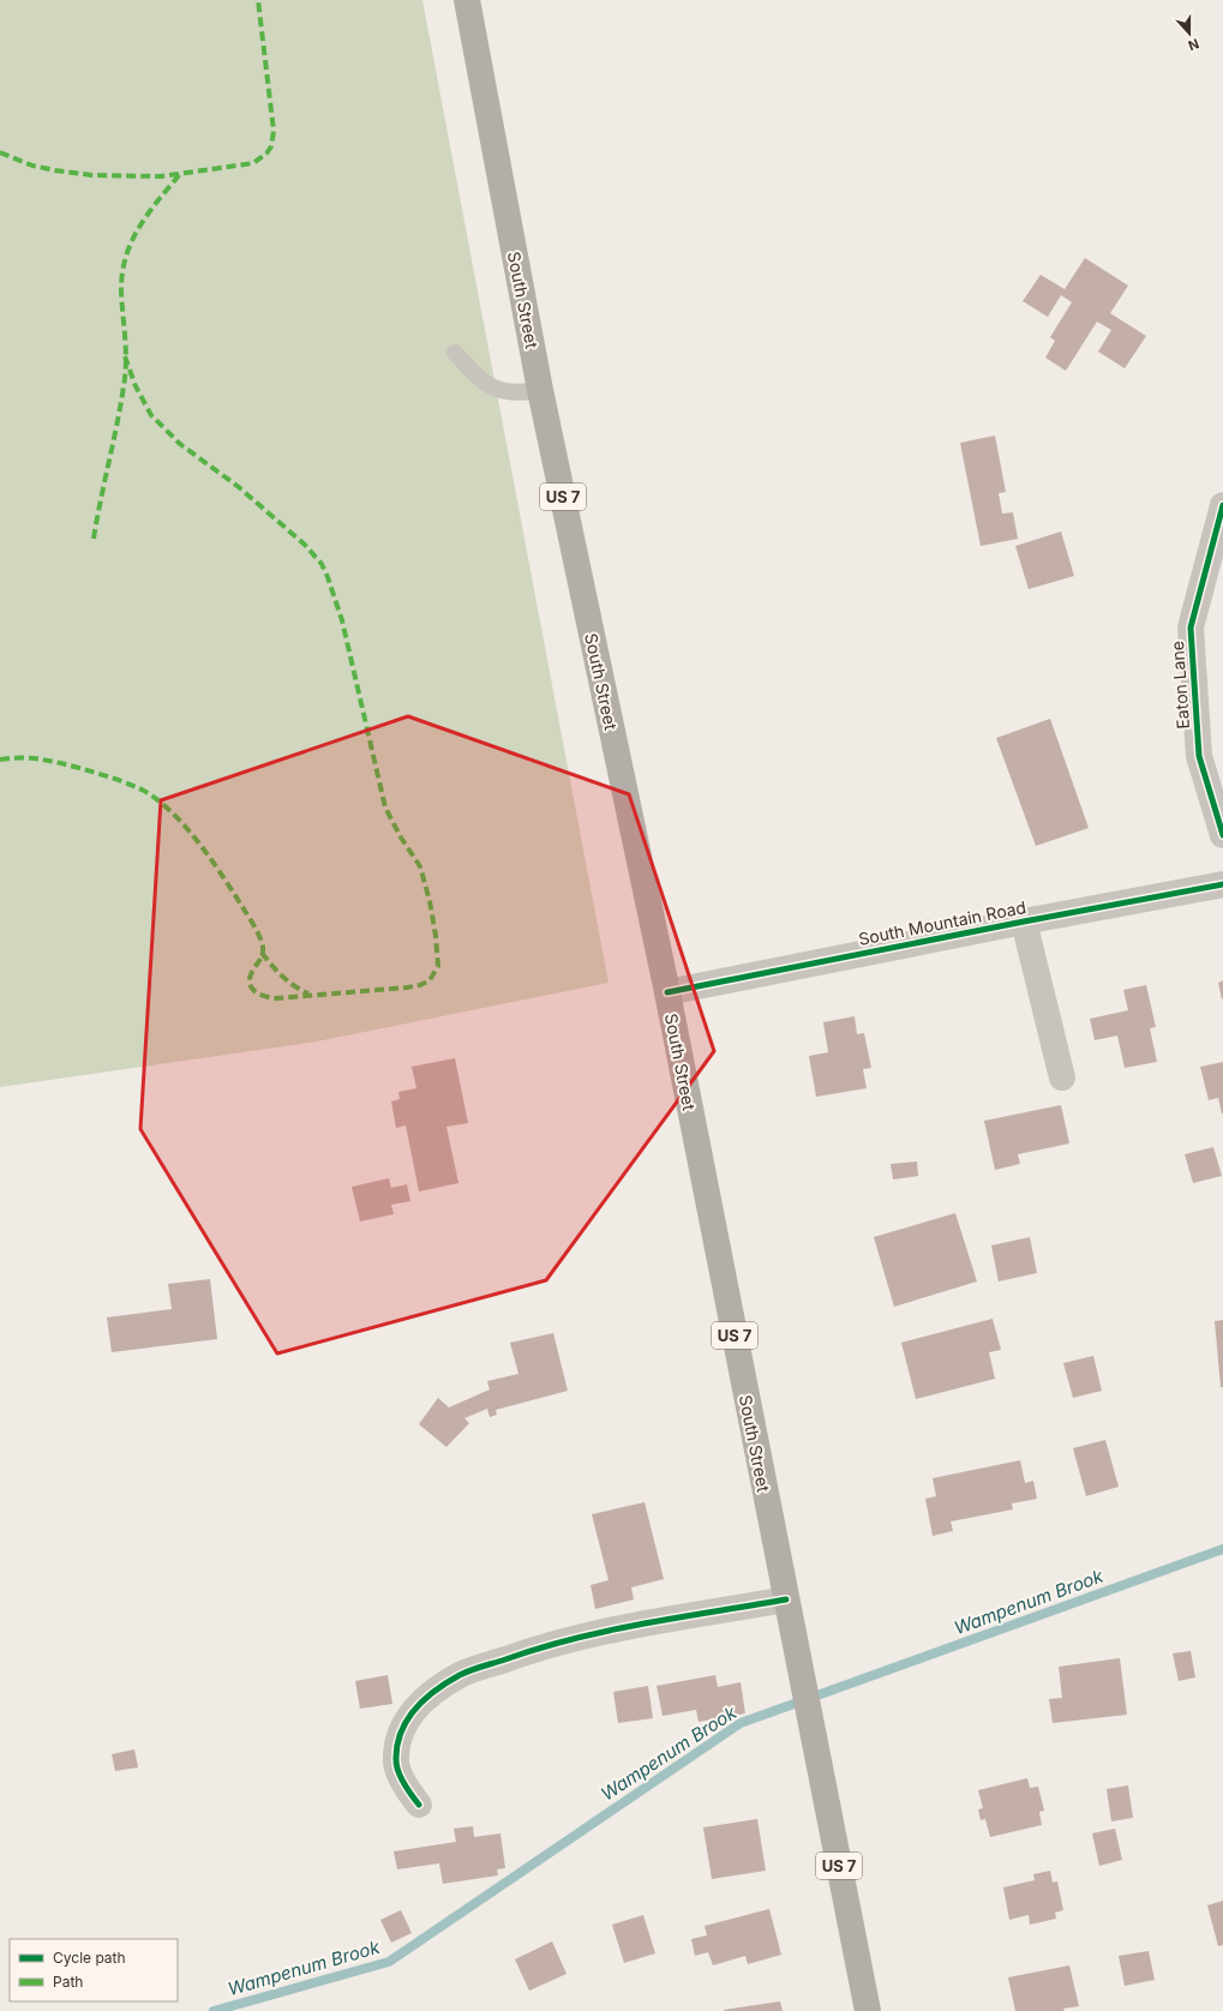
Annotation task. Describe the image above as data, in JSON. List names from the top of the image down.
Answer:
{
  "streets": {
    "highway": ["South Street", "US 7"],
    "street": ["Eaton Lane", "South Mountain Road"]
  },
  "crossings": [
    ["South Street", "South Mountain Road"]
  ],
  "water": ["Wampenum Brook"],
  "legend": ["Cycle path", "Path"],
  "north": "bottom"
}
